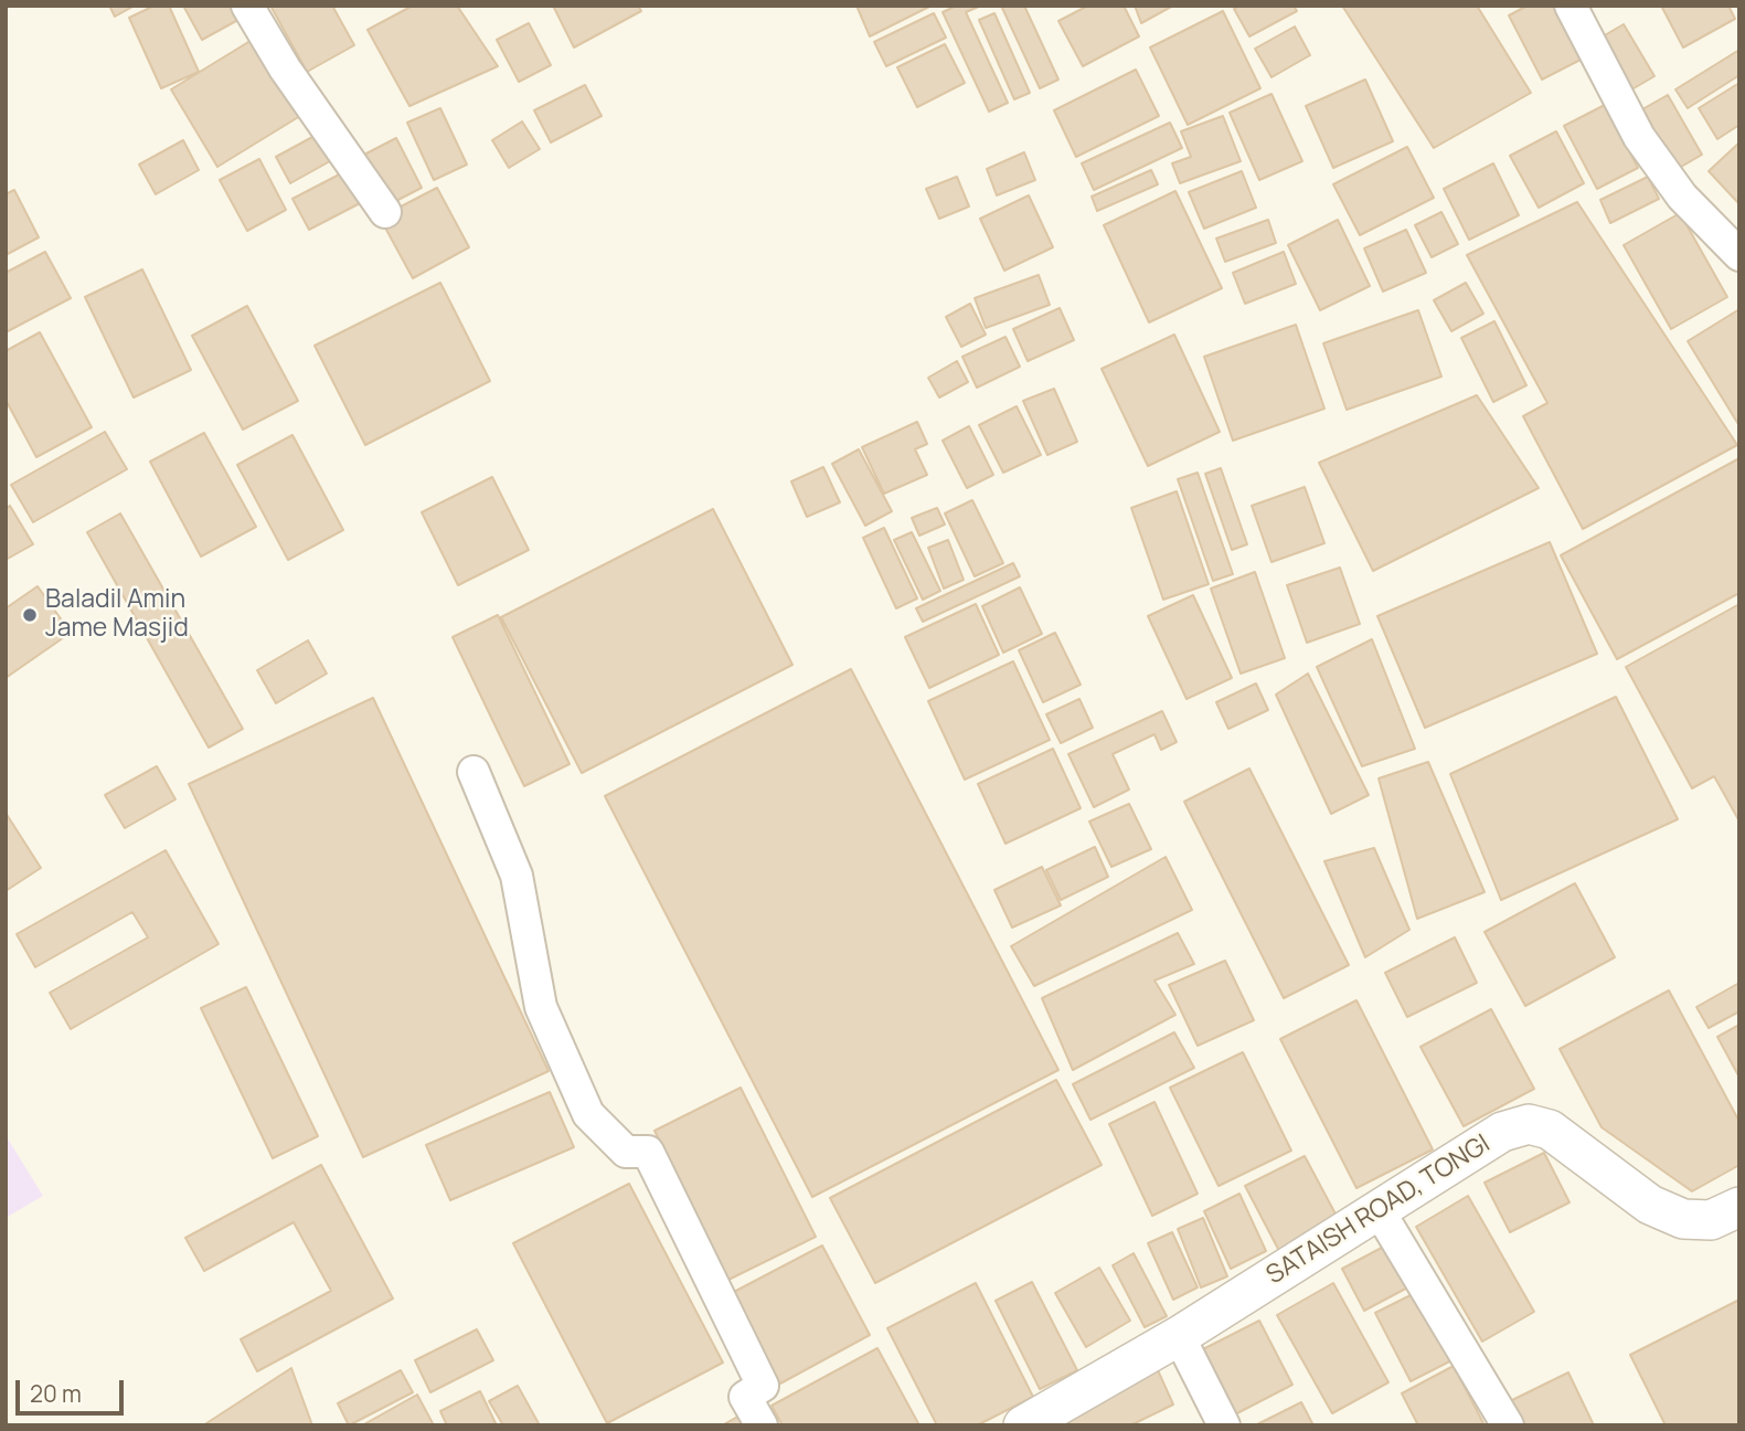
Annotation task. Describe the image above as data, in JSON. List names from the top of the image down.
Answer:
{
  "streets": {
    "street": ["SATAISH ROAD, TONGI"]
  },
  "places": ["Baladil Amin Jame Masjid"],
  "scale_bar": "20 m"
}
